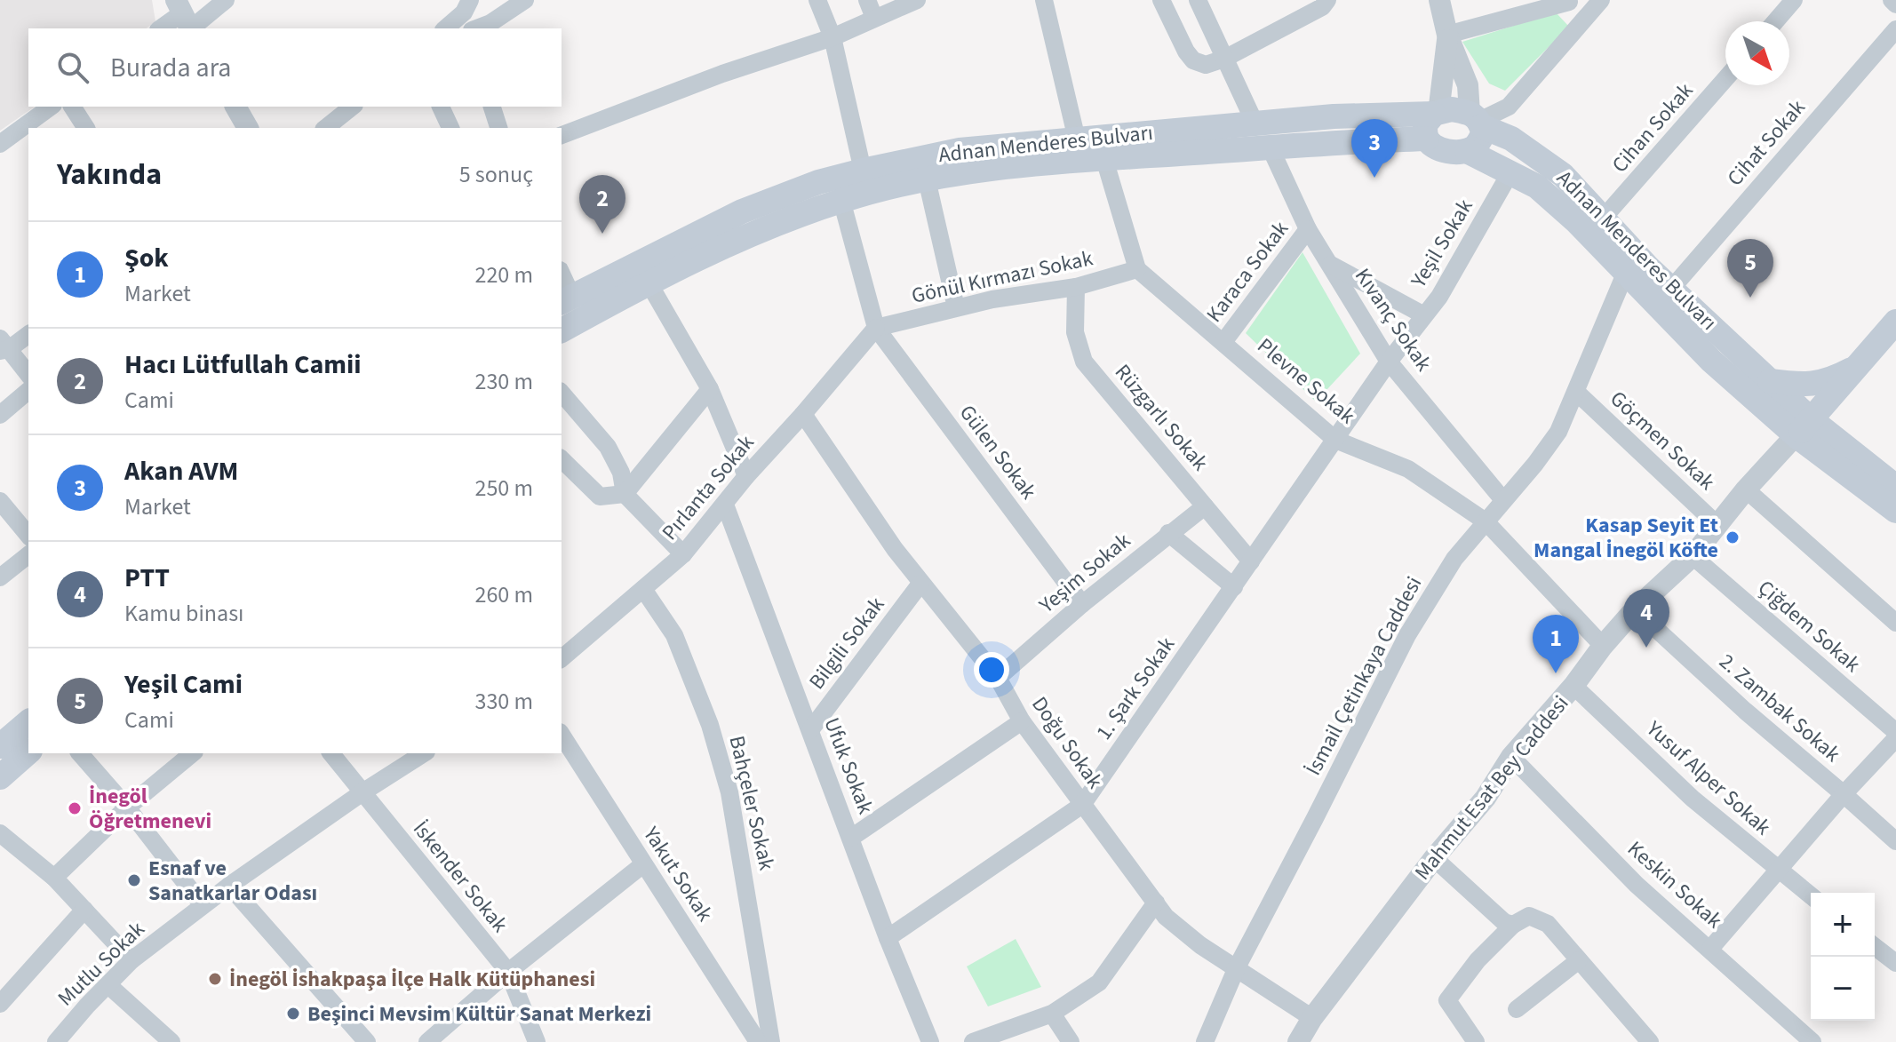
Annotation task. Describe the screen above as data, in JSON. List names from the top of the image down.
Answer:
{
  "streets": {
    "main road": ["Adnan Menderes Bulvarı", "Mahmut Esat Bey Caddesi"],
    "street": [
      "Cihan Sokak",
      "Cihat Sokak",
      "Yeşil Sokak",
      "Karaca Sokak",
      "Gönül Kırmazı Sokak",
      "Kıvanç Sokak",
      "Plevne Sokak",
      "Rüzgarlı Sokak",
      "Göçmen Sokak",
      "Gülen Sokak",
      "Pırlanta Sokak",
      "Yeşim Sokak",
      "Çiğdem Sokak",
      "Bilgili Sokak",
      "İsmail Çetinkaya Caddesi",
      "1. Şark Sokak",
      "2. Zambak Sokak",
      "Doğu Sokak",
      "Ufuk Sokak",
      "Yusuf Alper Sokak",
      "Bahçeler Sokak",
      "Yakut Sokak",
      "İskender Sokak",
      "Keskin Sokak",
      "Mutlu Sokak"
    ]
  },
  "crossings": [
    ["Cihan Sokak", "Adnan Menderes Bulvarı"],
    ["Cihat Sokak", "Adnan Menderes Bulvarı"],
    ["Adnan Menderes Bulvarı", "Yeşil Sokak"],
    ["Adnan Menderes Bulvarı", "Kıvanç Sokak"],
    ["Adnan Menderes Bulvarı", "İsmail Çetinkaya Caddesi"],
    ["Adnan Menderes Bulvarı", "Mahmut Esat Bey Caddesi"],
    ["Yeşil Sokak", "Kıvanç Sokak"],
    ["Yeşil Sokak", "Plevne Sokak"],
    ["Yeşil Sokak", "1. Şark Sokak"],
    ["Karaca Sokak", "Kıvanç Sokak"],
    ["Karaca Sokak", "Plevne Sokak"],
    ["Gönül Kırmazı Sokak", "Plevne Sokak"],
    ["Gönül Kırmazı Sokak", "Rüzgarlı Sokak"],
    ["Gönül Kırmazı Sokak", "Gülen Sokak"],
    ["Gönül Kırmazı Sokak", "Pırlanta Sokak"],
    ["Kıvanç Sokak", "İsmail Çetinkaya Caddesi"],
    ["Plevne Sokak", "İsmail Çetinkaya Caddesi"],
    ["Plevne Sokak", "1. Şark Sokak"],
    ["Plevne Sokak", "Mahmut Esat Bey Caddesi"],
    ["Rüzgarlı Sokak", "Yeşim Sokak"],
    ["Rüzgarlı Sokak", "1. Şark Sokak"],
    ["Göçmen Sokak", "İsmail Çetinkaya Caddesi"],
    ["Göçmen Sokak", "Mahmut Esat Bey Caddesi"],
    ["Gülen Sokak", "Pırlanta Sokak"],
    ["Gülen Sokak", "Yeşim Sokak"],
    ["Pırlanta Sokak", "Doğu Sokak"],
    ["Pırlanta Sokak", "Ufuk Sokak"],
    ["Pırlanta Sokak", "Bahçeler Sokak"],
    ["Yeşim Sokak", "Doğu Sokak"],
    ["Çiğdem Sokak", "Mahmut Esat Bey Caddesi"],
    ["Bilgili Sokak", "Doğu Sokak"],
    ["Bilgili Sokak", "Ufuk Sokak"],
    ["İsmail Çetinkaya Caddesi", "Doğu Sokak"],
    ["1. Şark Sokak", "Doğu Sokak"],
    ["1. Şark Sokak", "Ufuk Sokak"],
    ["2. Zambak Sokak", "Mahmut Esat Bey Caddesi"],
    ["Doğu Sokak", "Mahmut Esat Bey Caddesi"],
    ["Yusuf Alper Sokak", "Mahmut Esat Bey Caddesi"],
    ["Mahmut Esat Bey Caddesi", "Keskin Sokak"],
    ["İskender Sokak", "Mutlu Sokak"]
  ],
  "places": [
    "Kasap Seyit Et Mangal İnegöl Köfte",
    "İnegöl Öğretmenevi",
    "Esnaf ve Sanatkarlar Odası",
    "İnegöl İshakpaşa İlçe Halk Kütüphanesi",
    "Beşinci Mevsim Kültür Sanat Merkezi"
  ],
  "north": "bottom right",
  "page": {
    "search": "Burada ara",
    "pins": [
      "3",
      "2",
      "5",
      "4",
      "1"
    ],
    "heading": ["Yakında", "5 sonuç"],
    "list": [
      {
        "mark": "1",
        "name": "Şok",
        "note": "Market",
        "value": "220 m"
      },
      {
        "mark": "2",
        "name": "Hacı Lütfullah Camii",
        "note": "Cami",
        "value": "230 m"
      },
      {
        "mark": "3",
        "name": "Akan AVM",
        "note": "Market",
        "value": "250 m"
      },
      {
        "mark": "4",
        "name": "PTT",
        "note": "Kamu binası",
        "value": "260 m"
      },
      {
        "mark": "5",
        "name": "Yeşil Cami",
        "note": "Cami",
        "value": "330 m"
      }
    ],
    "map_buttons": ["+", "−"]
  }
}
